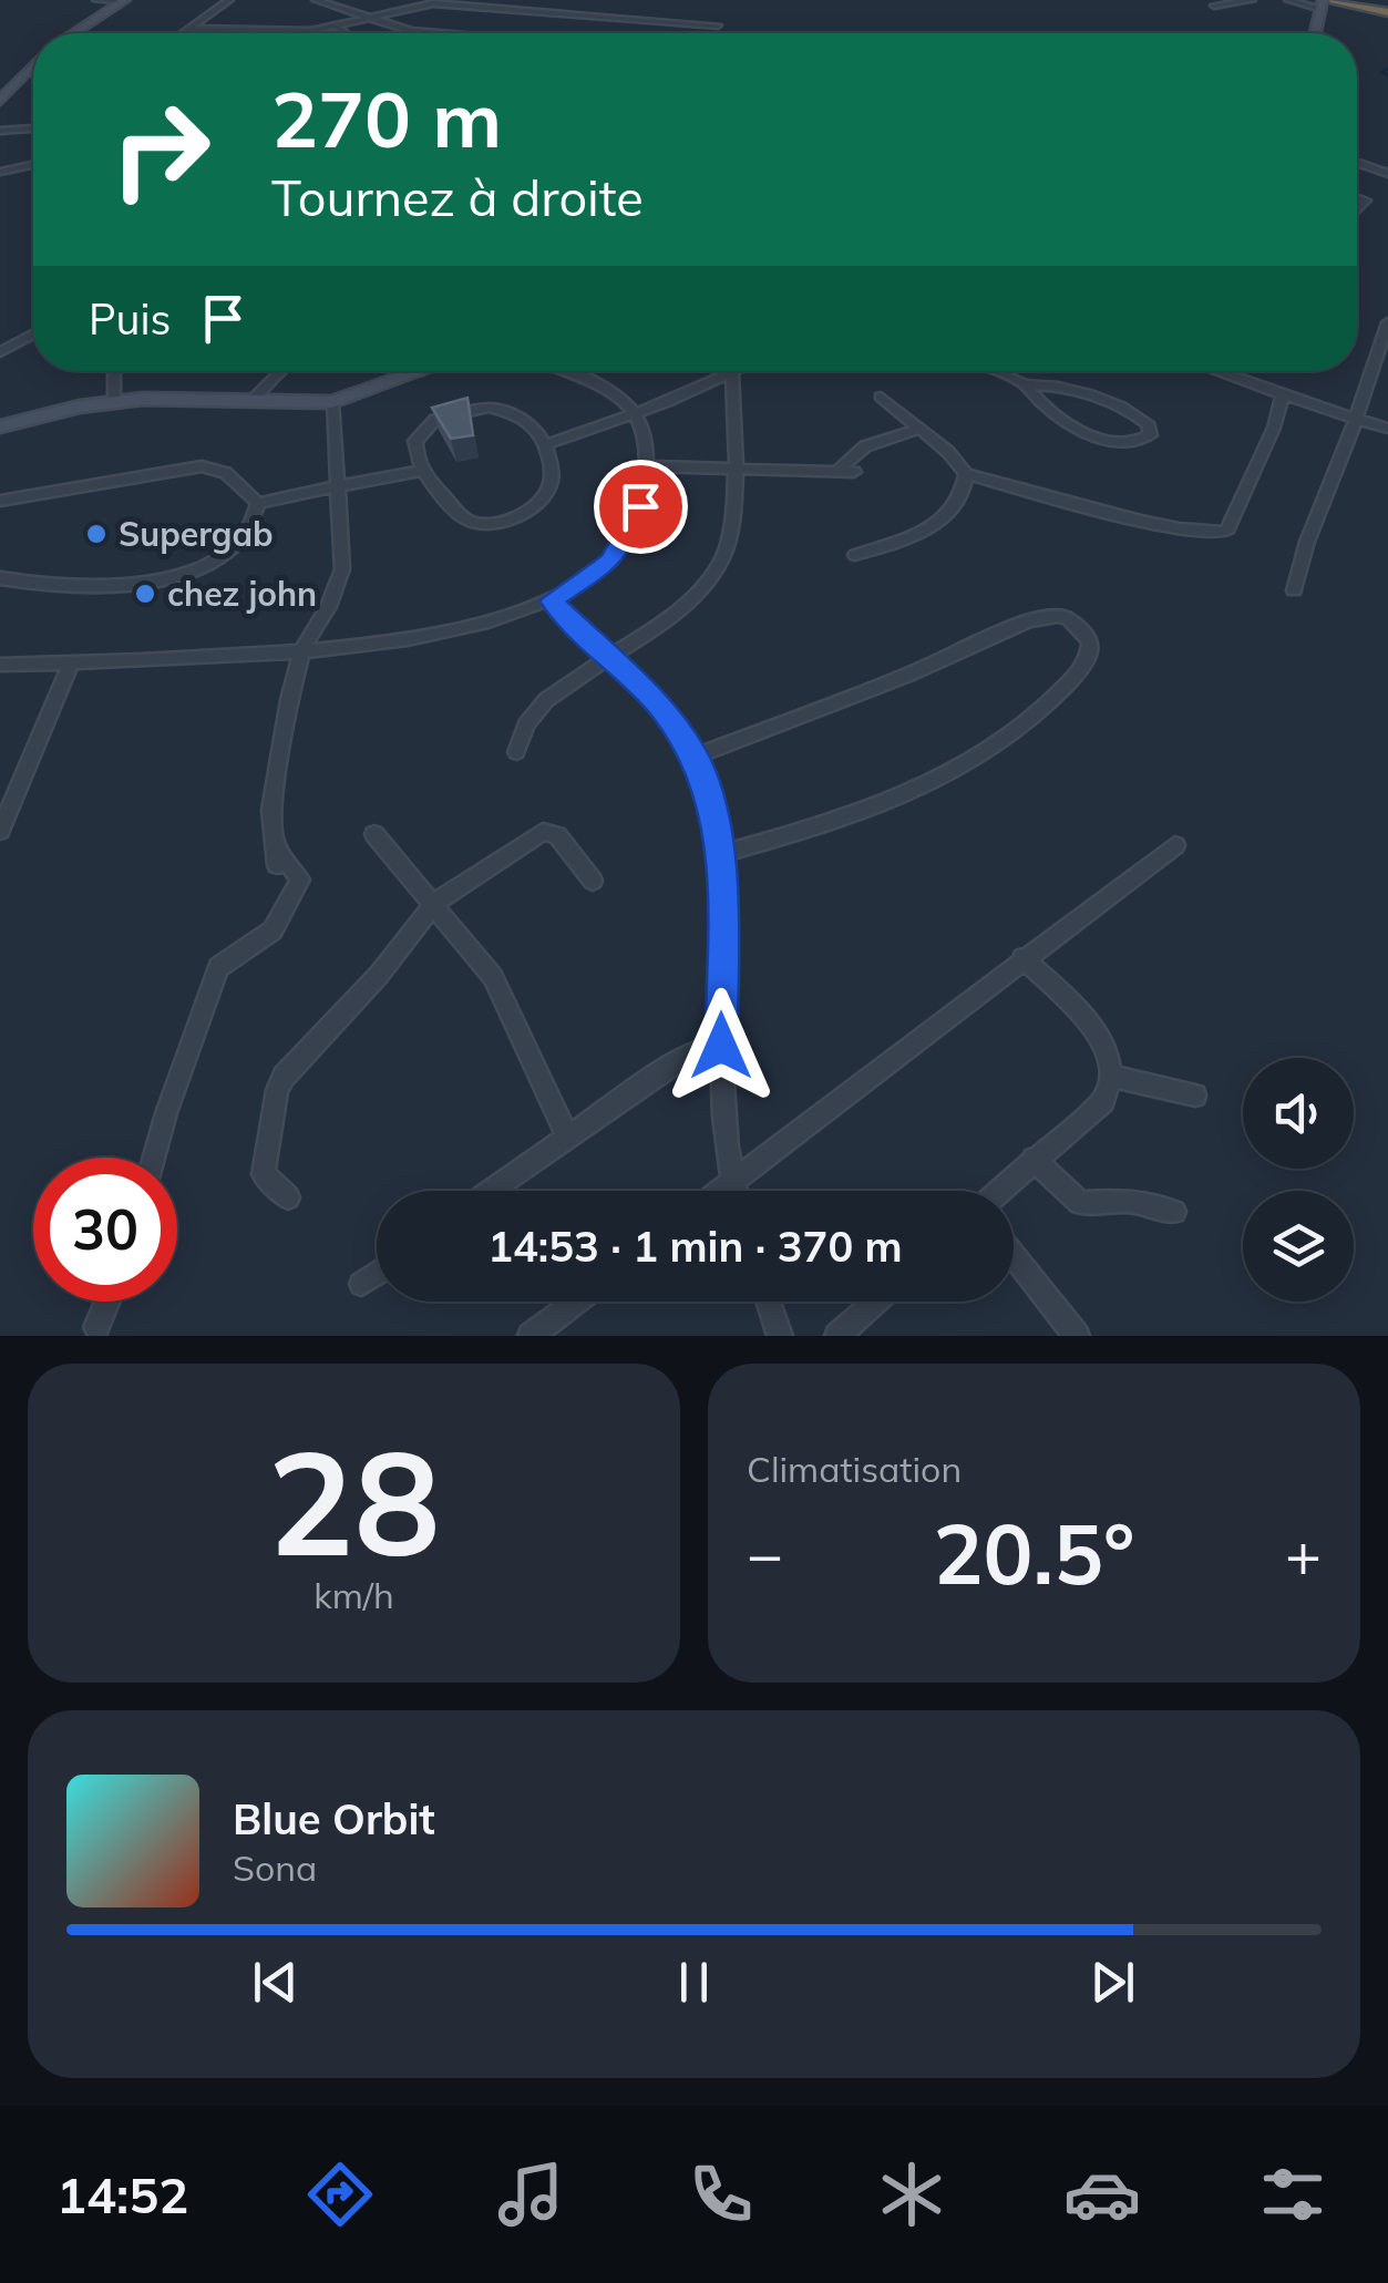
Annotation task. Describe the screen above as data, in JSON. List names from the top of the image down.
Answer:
{
  "places": ["Supergab", "chez john"],
  "page": {
    "turn": ["270 m", "Tournez à droite"],
    "then": "Puis",
    "limit": "30",
    "trip": "14:53 · 1 min · 370 m",
    "tile": [
      ["28", "km/h"],
      "Climatisation"
    ],
    "heat": ["−", "20.5°", "+"],
    "song": ["Blue Orbit", "Sona"],
    "tabs": "14:52"
  }
}
